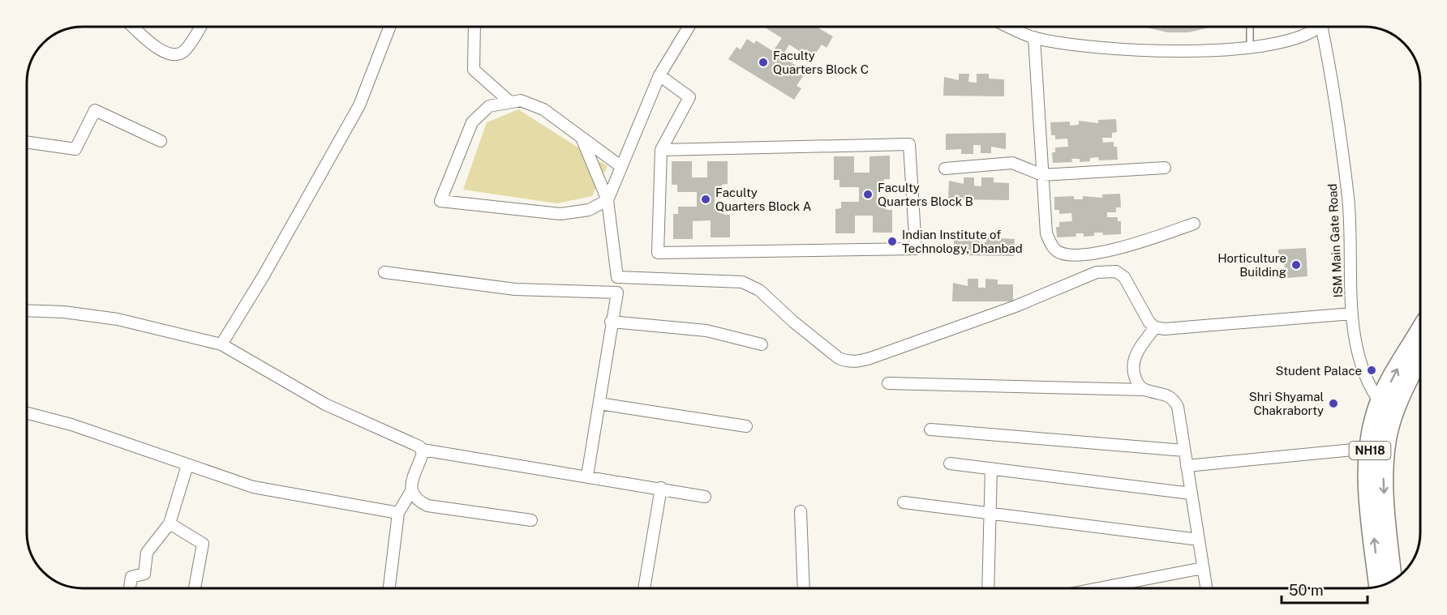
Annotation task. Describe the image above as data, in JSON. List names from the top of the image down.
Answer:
{
  "streets": {
    "highway": ["NH18"],
    "street": ["ISM Main Gate Road"]
  },
  "crossings": [
    ["ISM Main Gate Road", "NH18"]
  ],
  "places": [
    "Faculty Quarters Block C",
    "Faculty Quarters Block B",
    "Faculty Quarters Block A",
    "Indian Institute of Technology, Dhanbad",
    "Horticulture Building",
    "Student Palace",
    "Shri Shyamal Chakraborty"
  ],
  "scale_bar": "50 m"
}
